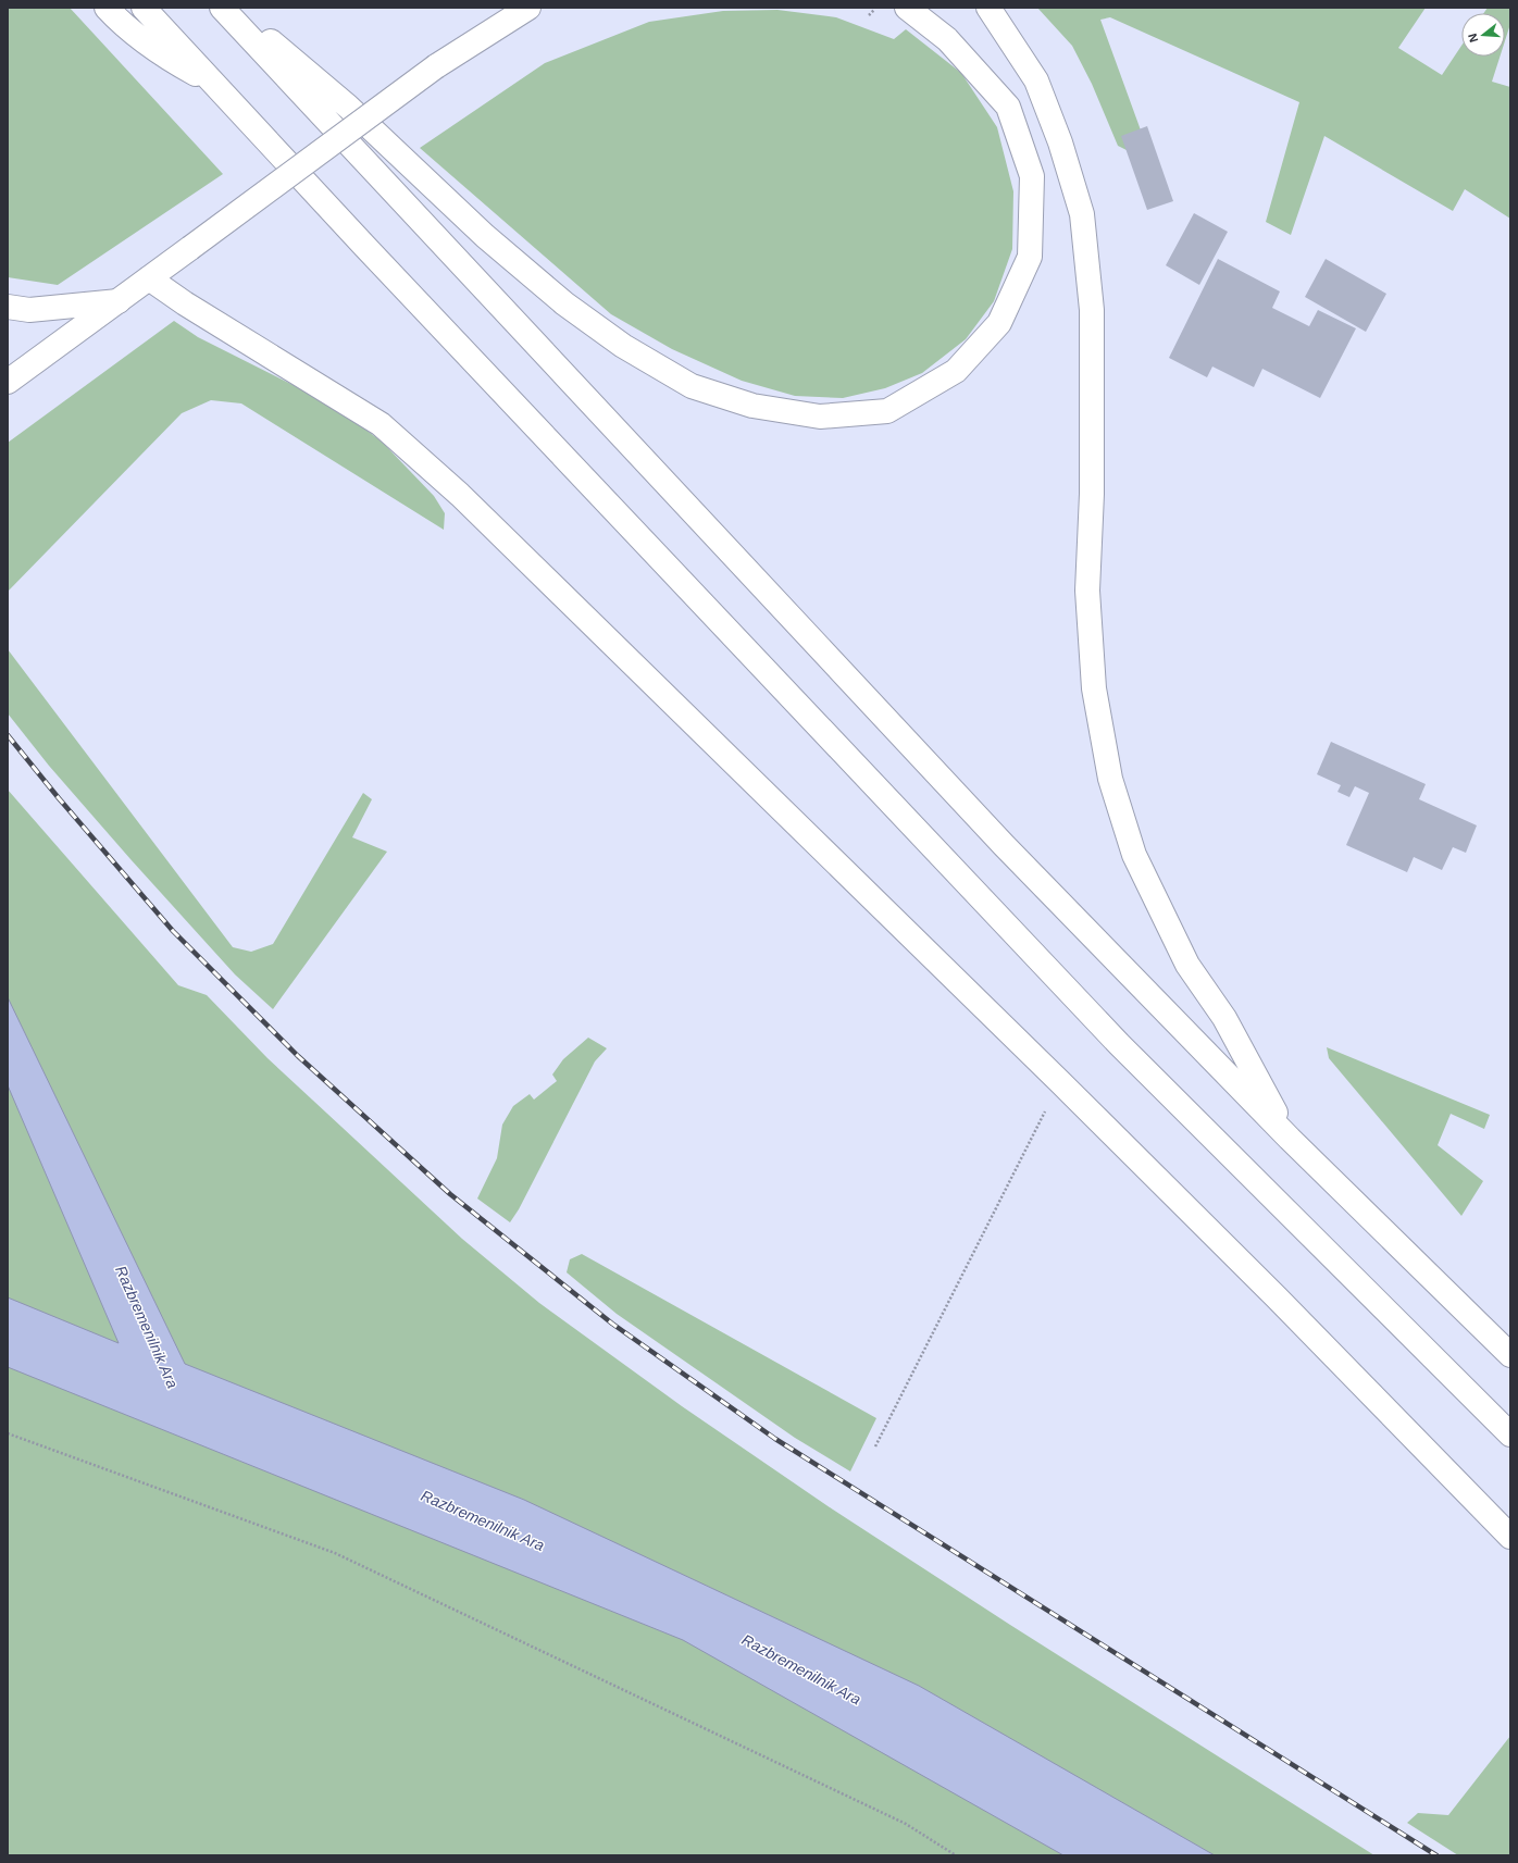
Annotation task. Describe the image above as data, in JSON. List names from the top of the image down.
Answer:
{
  "water": ["Razbremenilnik Ara"],
  "north": "left"
}
